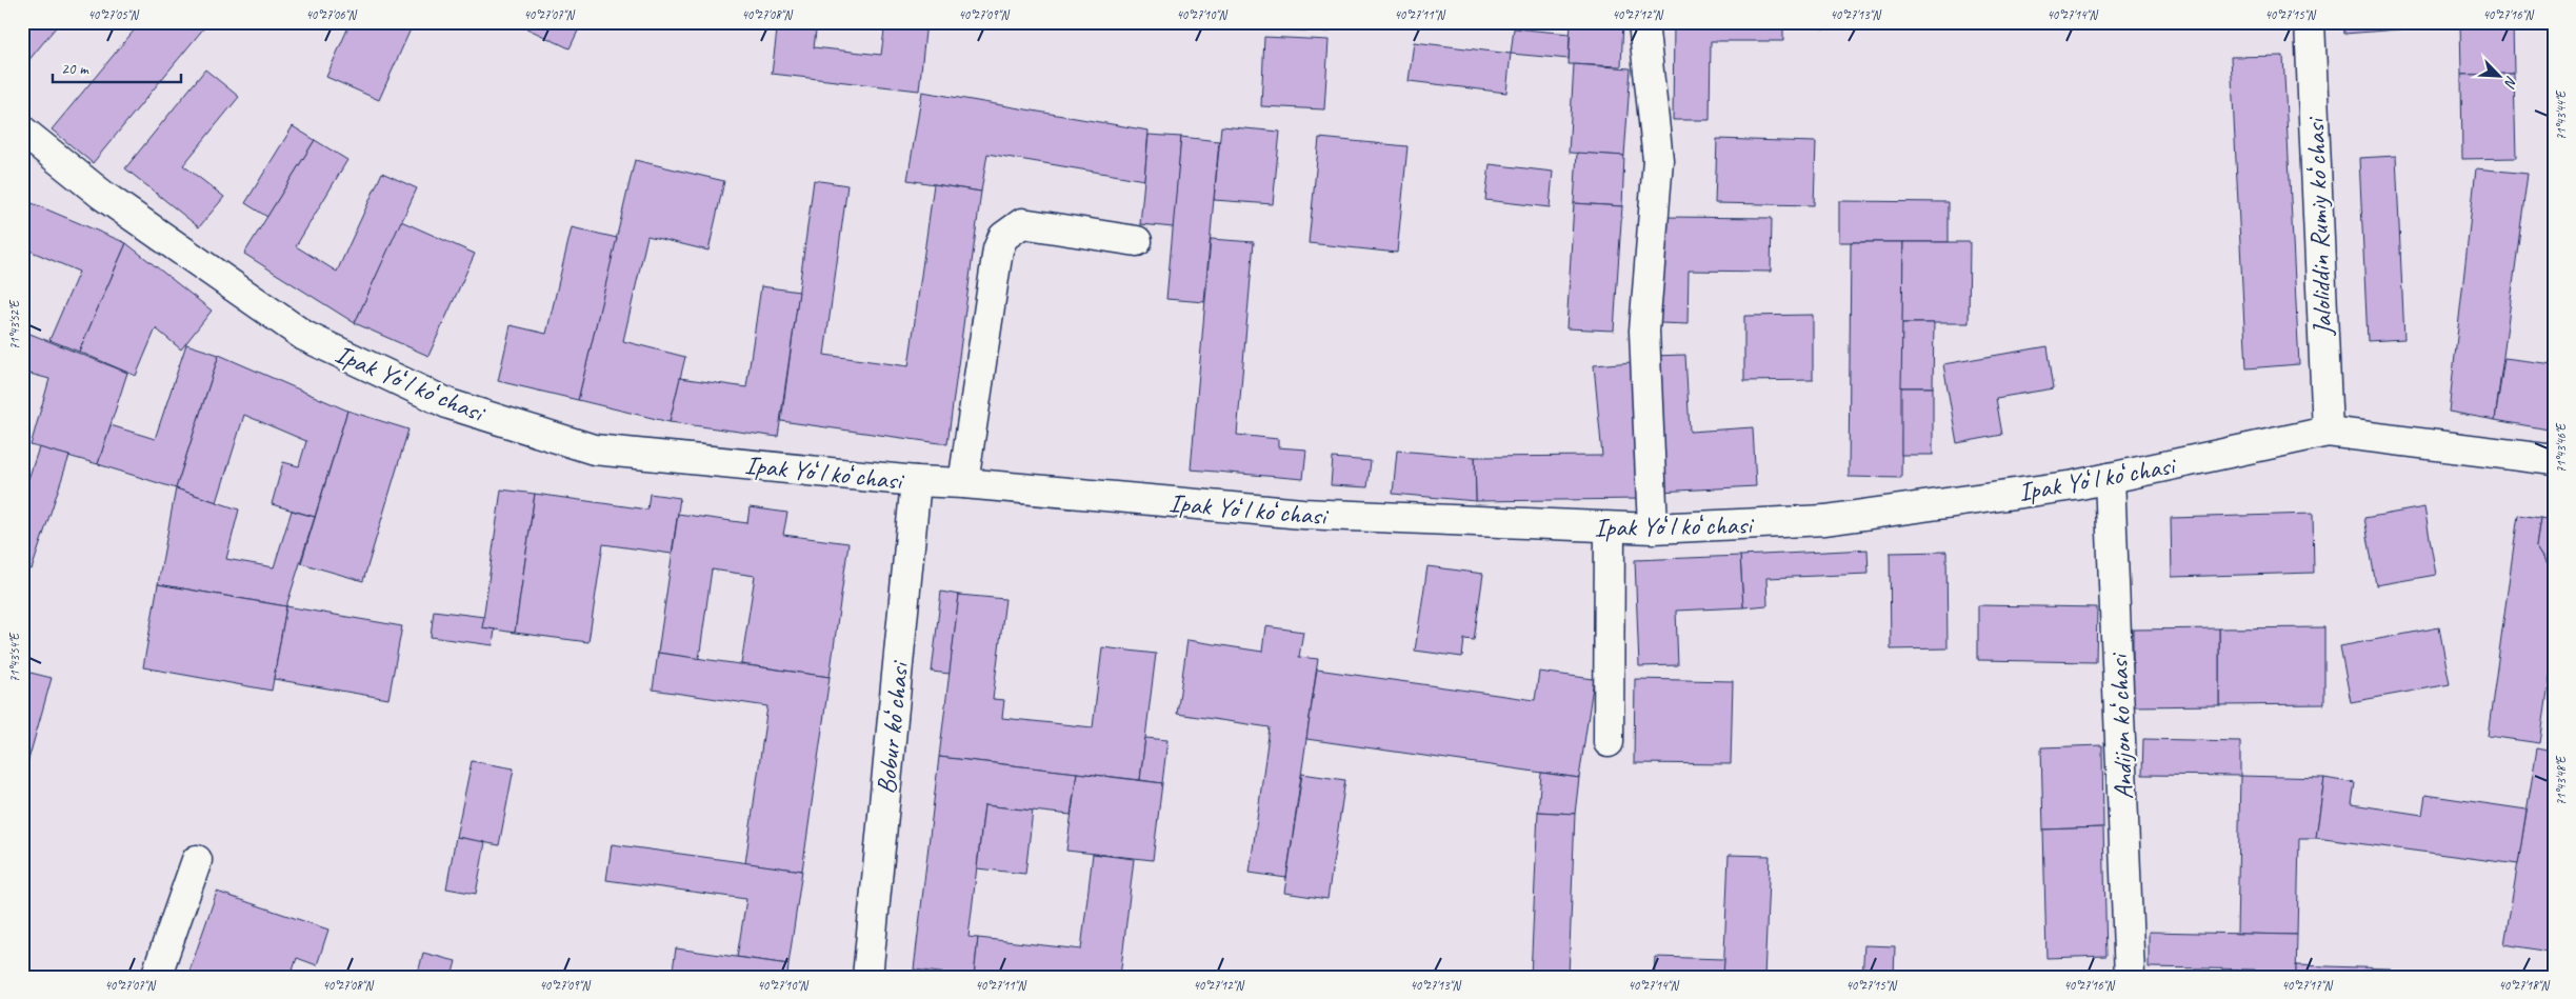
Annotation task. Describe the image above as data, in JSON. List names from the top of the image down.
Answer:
{
  "streets": {
    "street": [
      "Jaloliddin Rumiy koʻchasi",
      "Ipak Yoʻl koʻchasi",
      "Andijon koʻchasi",
      "Bobur koʻchasi"
    ]
  },
  "crossings": [
    ["Jaloliddin Rumiy koʻchasi", "Ipak Yoʻl koʻchasi"],
    ["Ipak Yoʻl koʻchasi", "Andijon koʻchasi"],
    ["Ipak Yoʻl koʻchasi", "Bobur koʻchasi"]
  ],
  "scale_bar": "20 m",
  "north": "bottom right",
  "coordinates": [
    "40°27'05\"N",
    "40°27'06\"N",
    "40°27'07\"N",
    "40°27'08\"N",
    "40°27'09\"N",
    "40°27'10\"N",
    "40°27'11\"N",
    "40°27'12\"N",
    "40°27'13\"N",
    "40°27'14\"N",
    "40°27'15\"N",
    "40°27'16\"N",
    "71°43'44\"E",
    "71°43'52\"E",
    "71°43'46\"E",
    "71°43'54\"E",
    "71°43'48\"E",
    "40°27'17\"N",
    "40°27'18\"N"
  ]
}
